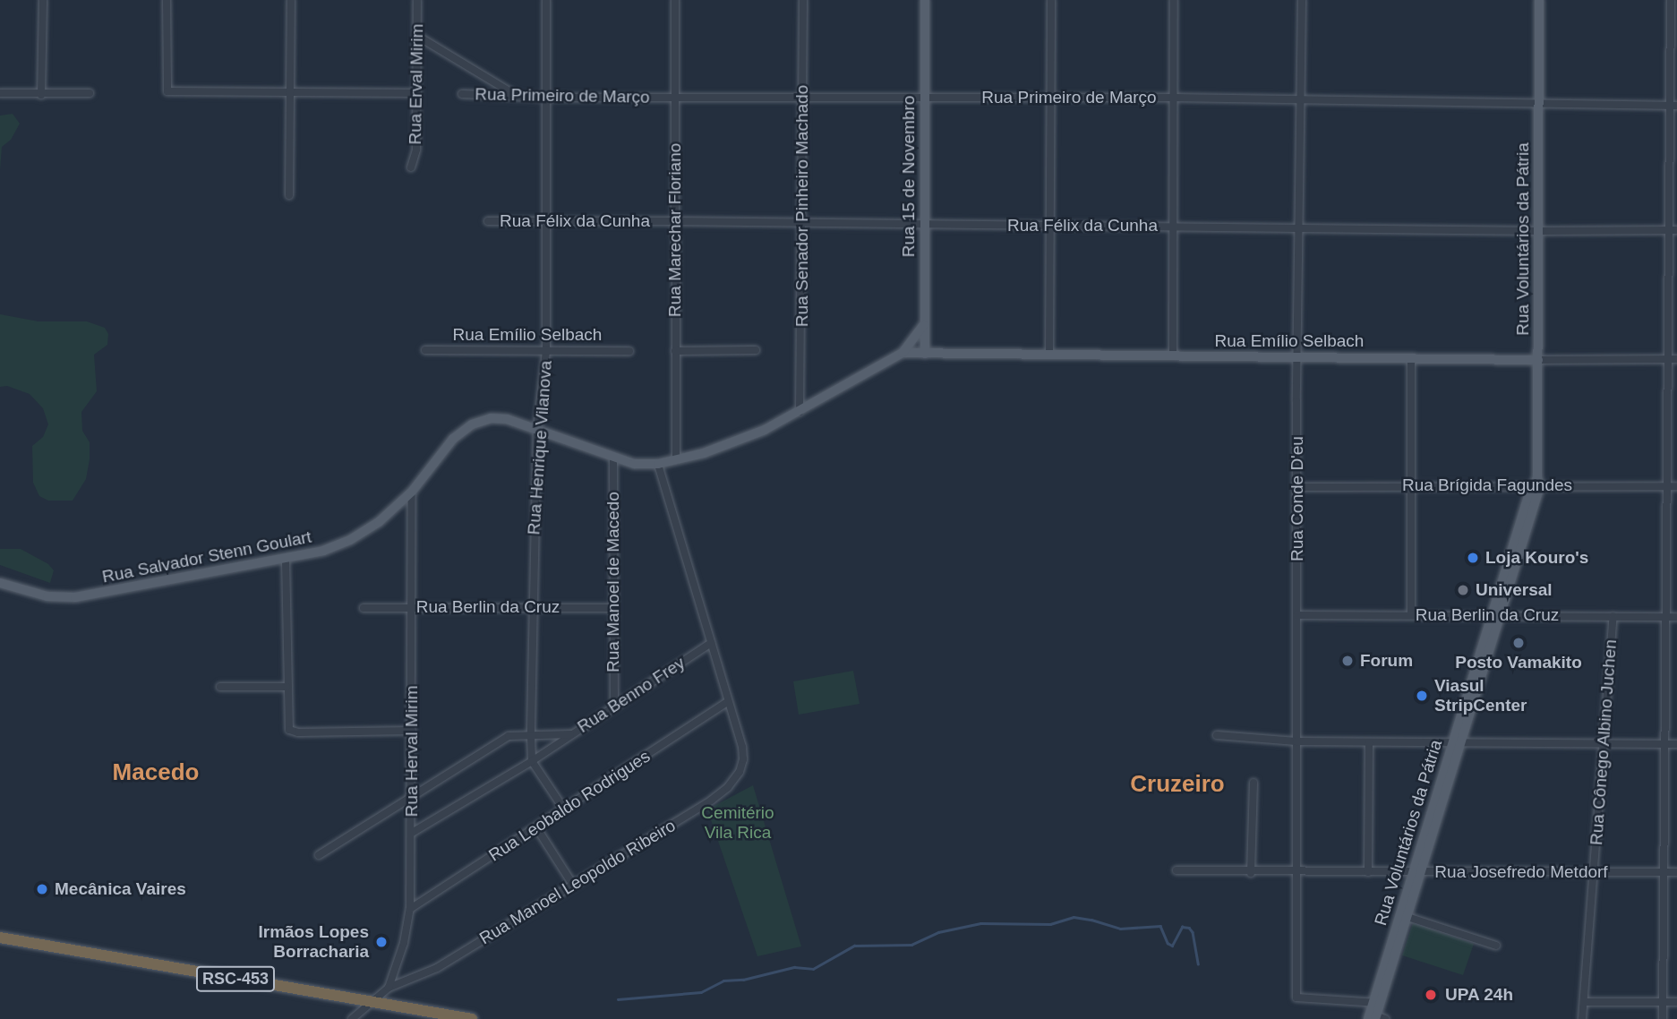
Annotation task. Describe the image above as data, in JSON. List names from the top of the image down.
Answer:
{
  "streets": {
    "highway": ["RSC-453"],
    "main road": [
      "Rua 15 de Novembro",
      "Rua Voluntários da Pátria",
      "Rua Emílio Selbach",
      "Rua Salvador Stenn Goulart"
    ],
    "street": [
      "Rua Erval Mirim",
      "Rua Primeiro de Março",
      "Rua Senador Pinheiro Machado",
      "Rua Félix da Cunha",
      "Rua Marechar Floriano",
      "Rua Henrique Vilanova",
      "Rua Brígida Fagundes",
      "Rua Conde D'eu",
      "Rua Manoel de Macedo",
      "Rua Berlin da Cruz",
      "Rua Benno Frey",
      "Rua Cônego Albino Juchen",
      "Rua Herval Mirim",
      "Rua Leobaldo Rodrigues",
      "Rua Josefredo Metdorf",
      "Rua Manoel Leopoldo Ribeiro"
    ]
  },
  "crossings": [
    ["Rua Primeiro de Março", "Rua 15 de Novembro"],
    ["Rua Primeiro de Março", "Rua Senador Pinheiro Machado"],
    ["Rua Primeiro de Março", "Rua Marechar Floriano"],
    ["Rua Primeiro de Março", "Rua Voluntários da Pátria"],
    ["Rua Primeiro de Março", "Rua Henrique Vilanova"],
    ["Rua Primeiro de Março", "Rua Conde D'eu"],
    ["Rua 15 de Novembro", "Rua Félix da Cunha"],
    ["Rua 15 de Novembro", "Rua Emílio Selbach"],
    ["Rua Senador Pinheiro Machado", "Rua Félix da Cunha"],
    ["Rua Senador Pinheiro Machado", "Rua Salvador Stenn Goulart"],
    ["Rua Félix da Cunha", "Rua Marechar Floriano"],
    ["Rua Félix da Cunha", "Rua Voluntários da Pátria"],
    ["Rua Félix da Cunha", "Rua Henrique Vilanova"],
    ["Rua Félix da Cunha", "Rua Conde D'eu"],
    ["Rua Marechar Floriano", "Rua Salvador Stenn Goulart"],
    ["Rua Voluntários da Pátria", "Rua Emílio Selbach"],
    ["Rua Voluntários da Pátria", "Rua Brígida Fagundes"],
    ["Rua Voluntários da Pátria", "Rua Conde D'eu"],
    ["Rua Voluntários da Pátria", "Rua Berlin da Cruz"],
    ["Rua Voluntários da Pátria", "Rua Josefredo Metdorf"],
    ["Rua Emílio Selbach", "Rua Henrique Vilanova"],
    ["Rua Emílio Selbach", "Rua Conde D'eu"],
    ["Rua Emílio Selbach", "Rua Salvador Stenn Goulart"],
    ["Rua Henrique Vilanova", "Rua Salvador Stenn Goulart"],
    ["Rua Henrique Vilanova", "Rua Berlin da Cruz"],
    ["Rua Henrique Vilanova", "Rua Benno Frey"],
    ["Rua Brígida Fagundes", "Rua Conde D'eu"],
    ["Rua Conde D'eu", "Rua Berlin da Cruz"],
    ["Rua Conde D'eu", "Rua Josefredo Metdorf"],
    ["Rua Salvador Stenn Goulart", "Rua Manoel de Macedo"],
    ["Rua Salvador Stenn Goulart", "Rua Herval Mirim"],
    ["Rua Salvador Stenn Goulart", "Rua Manoel Leopoldo Ribeiro"],
    ["Rua Manoel de Macedo", "Rua Berlin da Cruz"],
    ["Rua Manoel de Macedo", "Rua Benno Frey"],
    ["Rua Berlin da Cruz", "Rua Cônego Albino Juchen"],
    ["Rua Berlin da Cruz", "Rua Herval Mirim"],
    ["Rua Benno Frey", "Rua Herval Mirim"],
    ["Rua Benno Frey", "Rua Manoel Leopoldo Ribeiro"],
    ["Rua Cônego Albino Juchen", "Rua Josefredo Metdorf"],
    ["Rua Herval Mirim", "Rua Leobaldo Rodrigues"],
    ["Rua Herval Mirim", "Rua Manoel Leopoldo Ribeiro"],
    ["Rua Herval Mirim", "RSC-453"],
    ["Rua Leobaldo Rodrigues", "Rua Manoel Leopoldo Ribeiro"]
  ],
  "districts": ["Macedo", "Cruzeiro"],
  "parks": ["Cemitério Vila Rica"],
  "places": [
    "Loja Kouro's",
    "Universal",
    "Posto Vamakito",
    "Forum",
    "Viasul StripCenter",
    "Mecânica Vaires",
    "Irmãos Lopes Borracharia",
    "UPA 24h"
  ]
}
